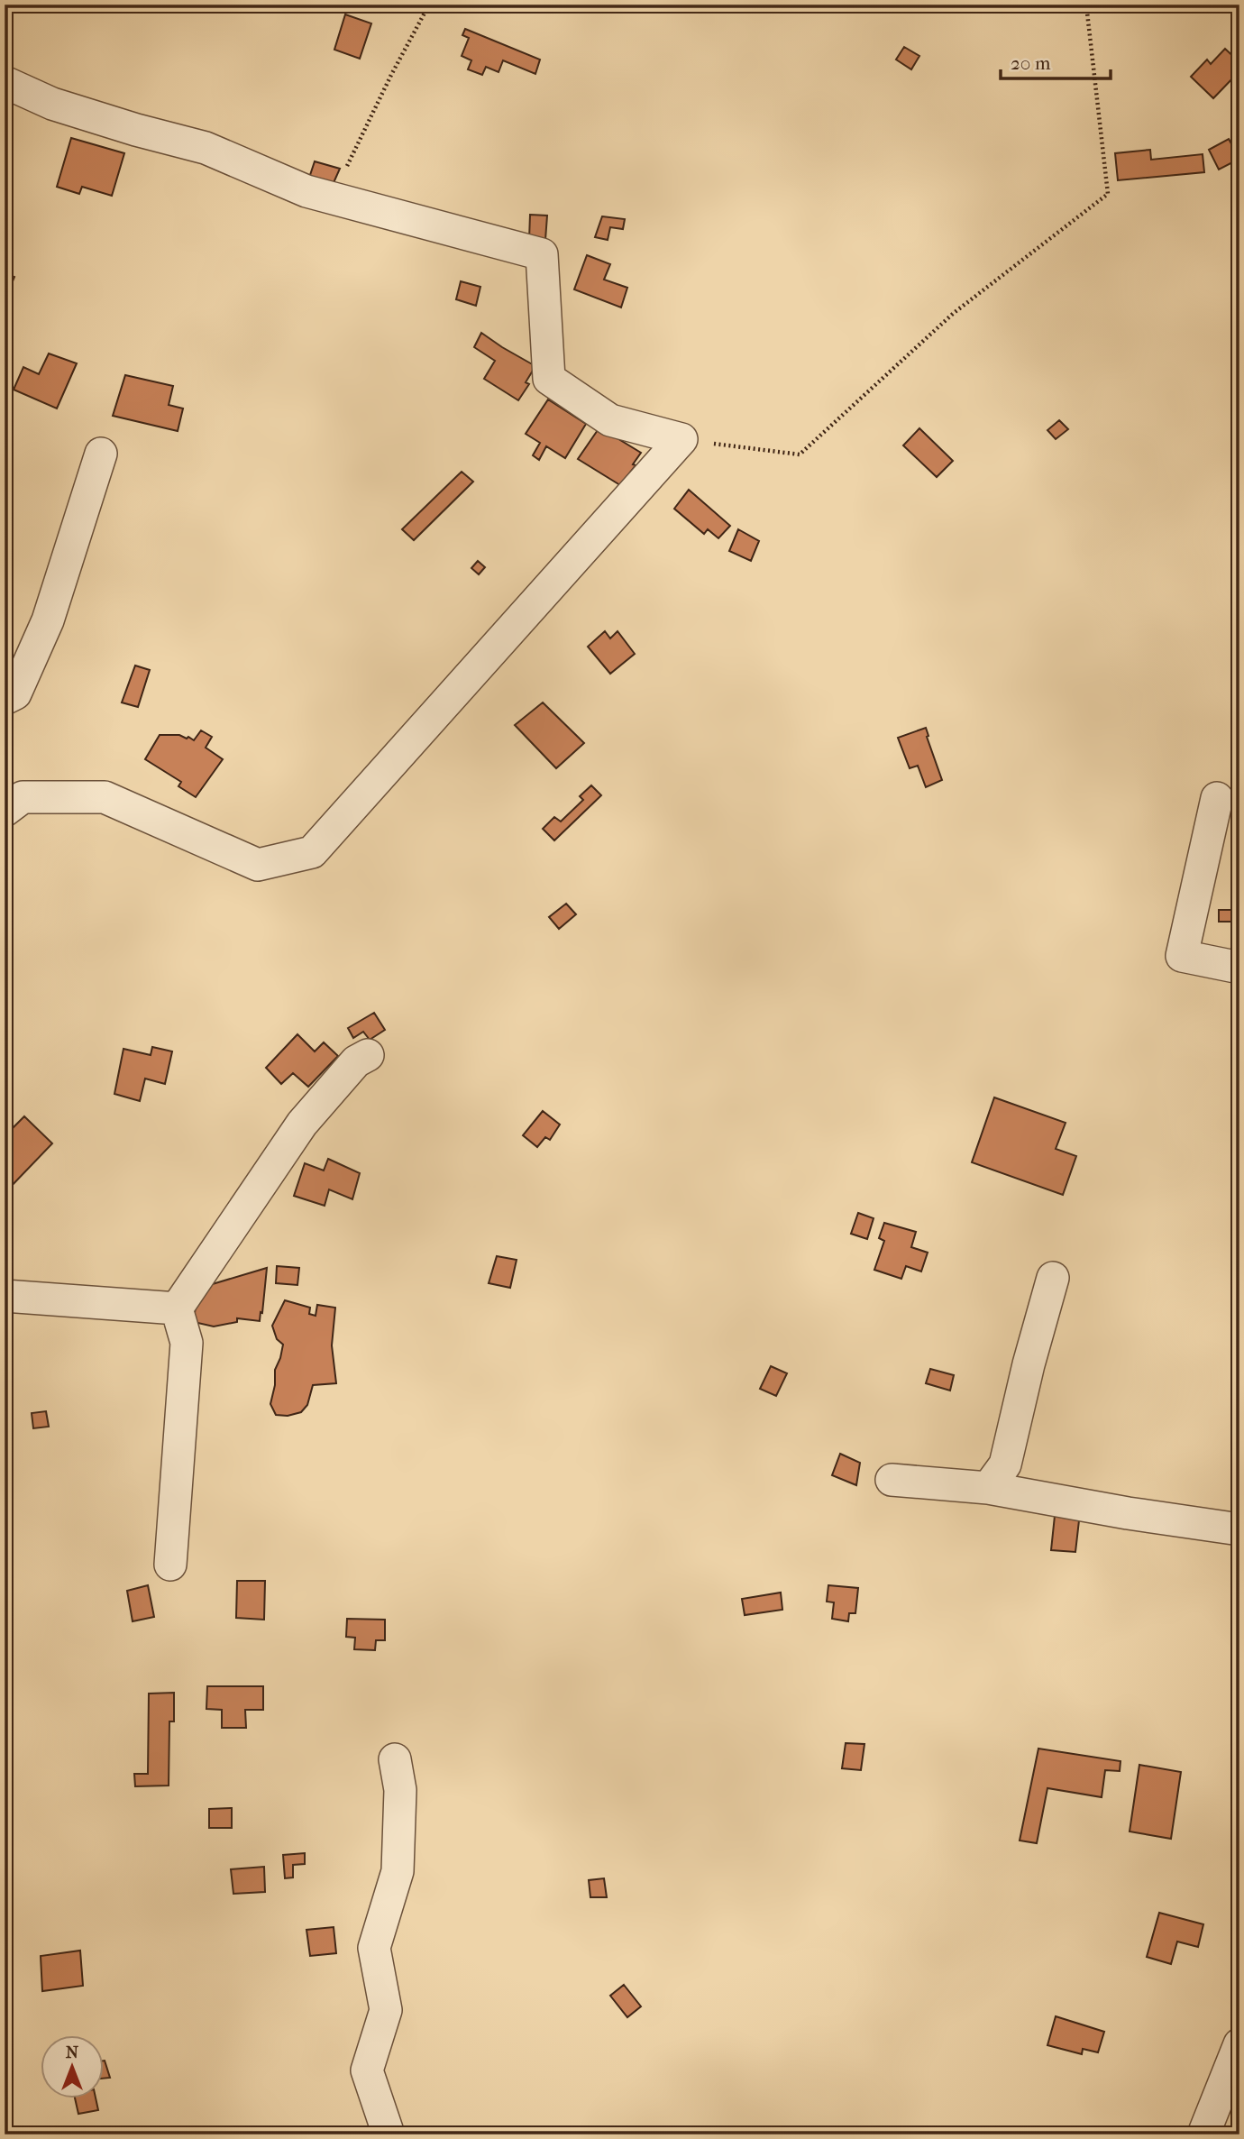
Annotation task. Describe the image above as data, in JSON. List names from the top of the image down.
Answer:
{
  "scale_bar": "20 m",
  "north": "top"
}
